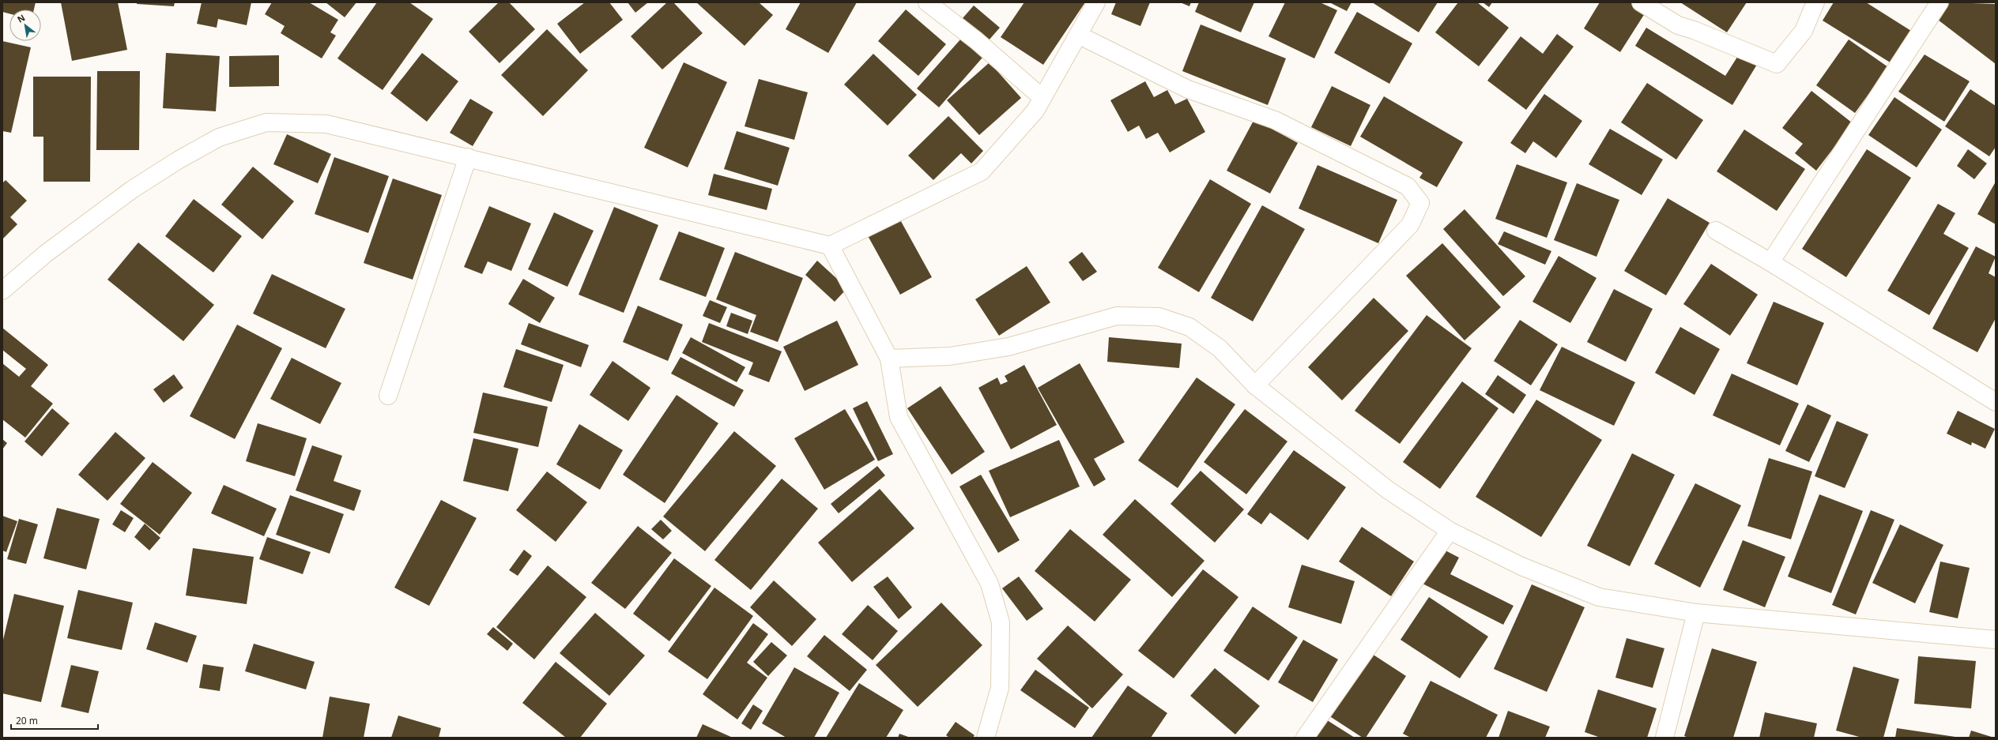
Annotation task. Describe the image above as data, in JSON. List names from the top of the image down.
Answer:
{
  "scale_bar": "20 m",
  "north": "top left"
}
